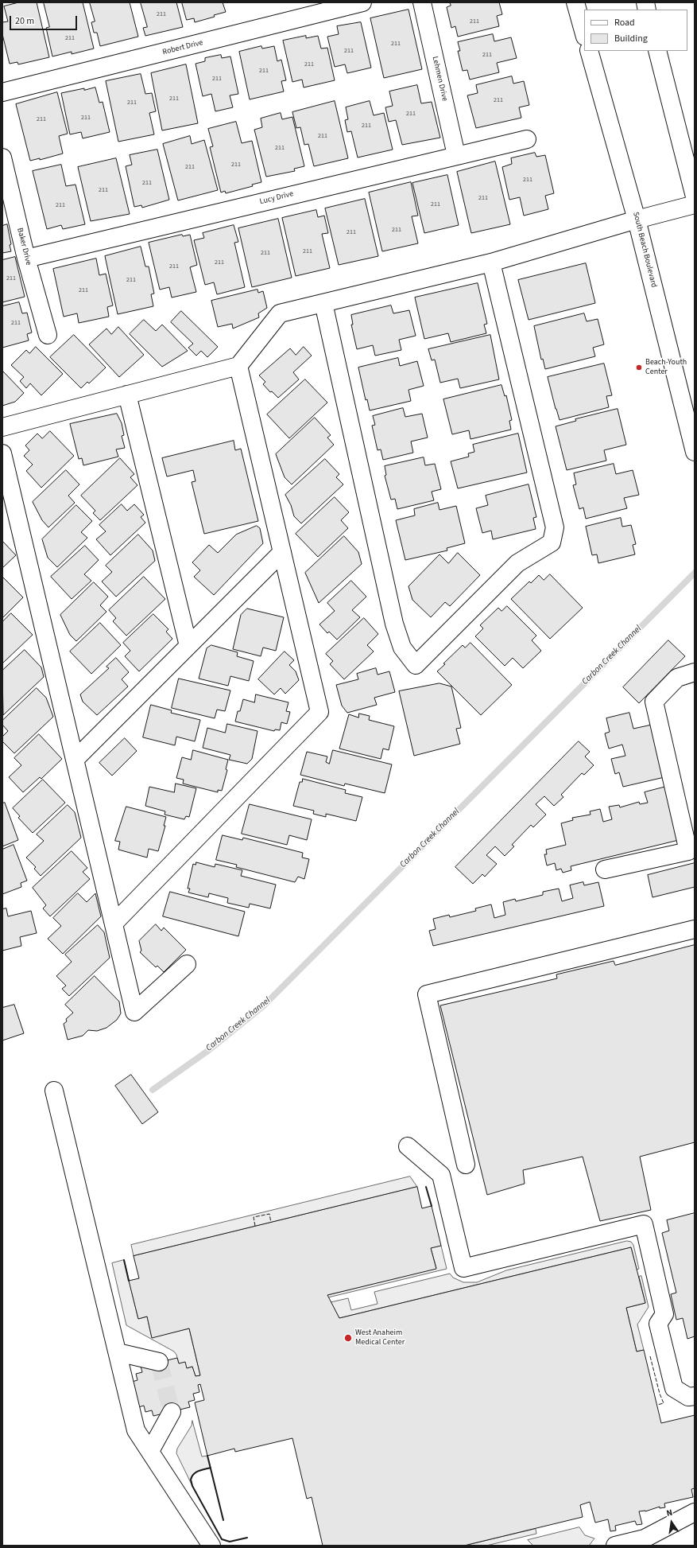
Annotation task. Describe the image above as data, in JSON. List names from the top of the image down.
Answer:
{
  "streets": {
    "street": [
      "Robert Drive",
      "Lehmen Drive",
      "Lucy Drive",
      "Baker Drive",
      "South Beach Boulevard"
    ]
  },
  "crossings": [
    ["Lehmen Drive", "Lucy Drive"],
    ["Lucy Drive", "Baker Drive"]
  ],
  "water": ["Carbon Creek Channel"],
  "places": ["Beach-Youth Center", "West Anaheim Medical Center"],
  "house_numbers": [
    "211",
    "211",
    "211",
    "211",
    "211",
    "211",
    "211",
    "211",
    "211",
    "211",
    "211",
    "211",
    "211",
    "211",
    "211",
    "211",
    "211",
    "211",
    "211",
    "211",
    "211",
    "211",
    "211",
    "211",
    "211",
    "211",
    "211",
    "211",
    "211",
    "211",
    "211",
    "211",
    "211",
    "211",
    "211",
    "211"
  ],
  "legend": ["Road", "Building"],
  "scale_bar": "20 m",
  "north": "top"
}
